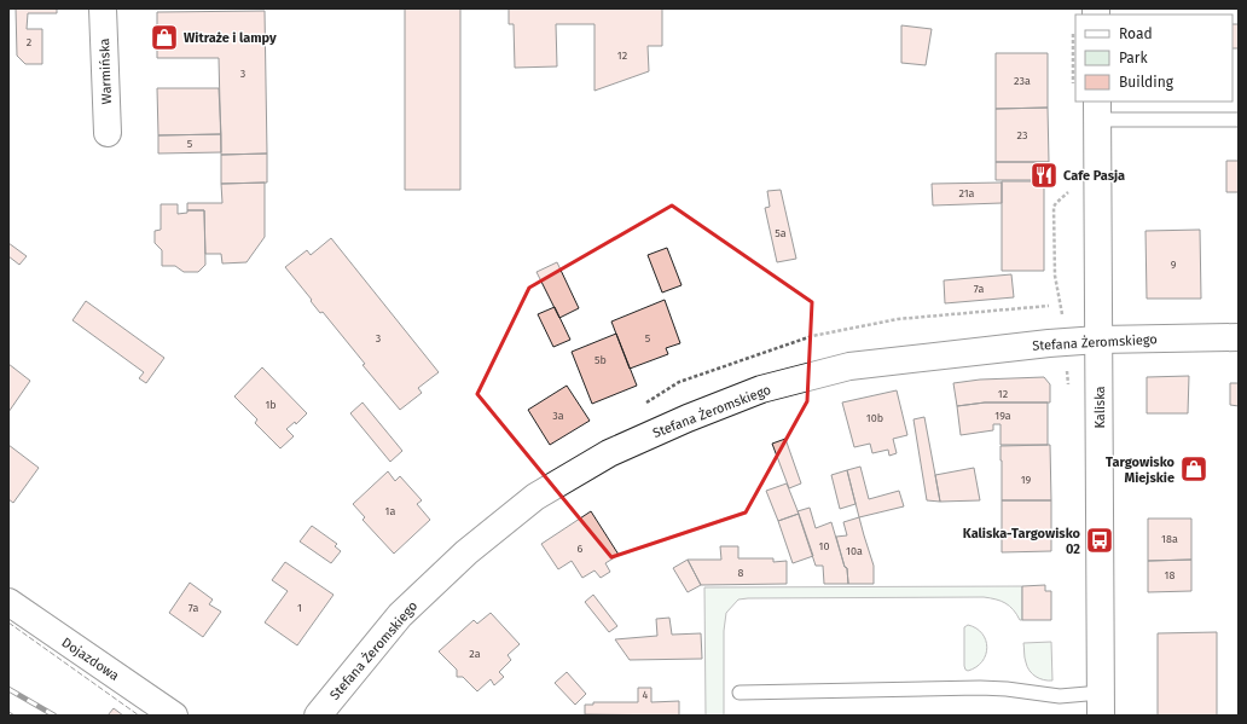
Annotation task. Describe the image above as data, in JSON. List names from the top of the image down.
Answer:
{
  "streets": {
    "street": [
      "Warmińska",
      "Stefana Żeromskiego",
      "Kaliska",
      "Dojazdowa"
    ]
  },
  "crossings": [
    ["Stefana Żeromskiego", "Kaliska"]
  ],
  "places": {
    "shop": ["Witraże i lampy", "Targowisko Miejskie"],
    "restaurant": ["Cafe Pasja"],
    "bus stop": ["Kaliska-Targowisko 02"]
  },
  "house_numbers": [
    "2",
    "12",
    "3",
    "23a",
    "23",
    "5",
    "21a",
    "5a",
    "9",
    "7a",
    "3",
    "5",
    "5b",
    "12",
    "1b",
    "3a",
    "19a",
    "10b",
    "19",
    "1a",
    "18a",
    "10",
    "6",
    "10a",
    "8",
    "18",
    "7a",
    "1",
    "2a",
    "4"
  ],
  "legend": ["Road", "Park", "Building"]
}
